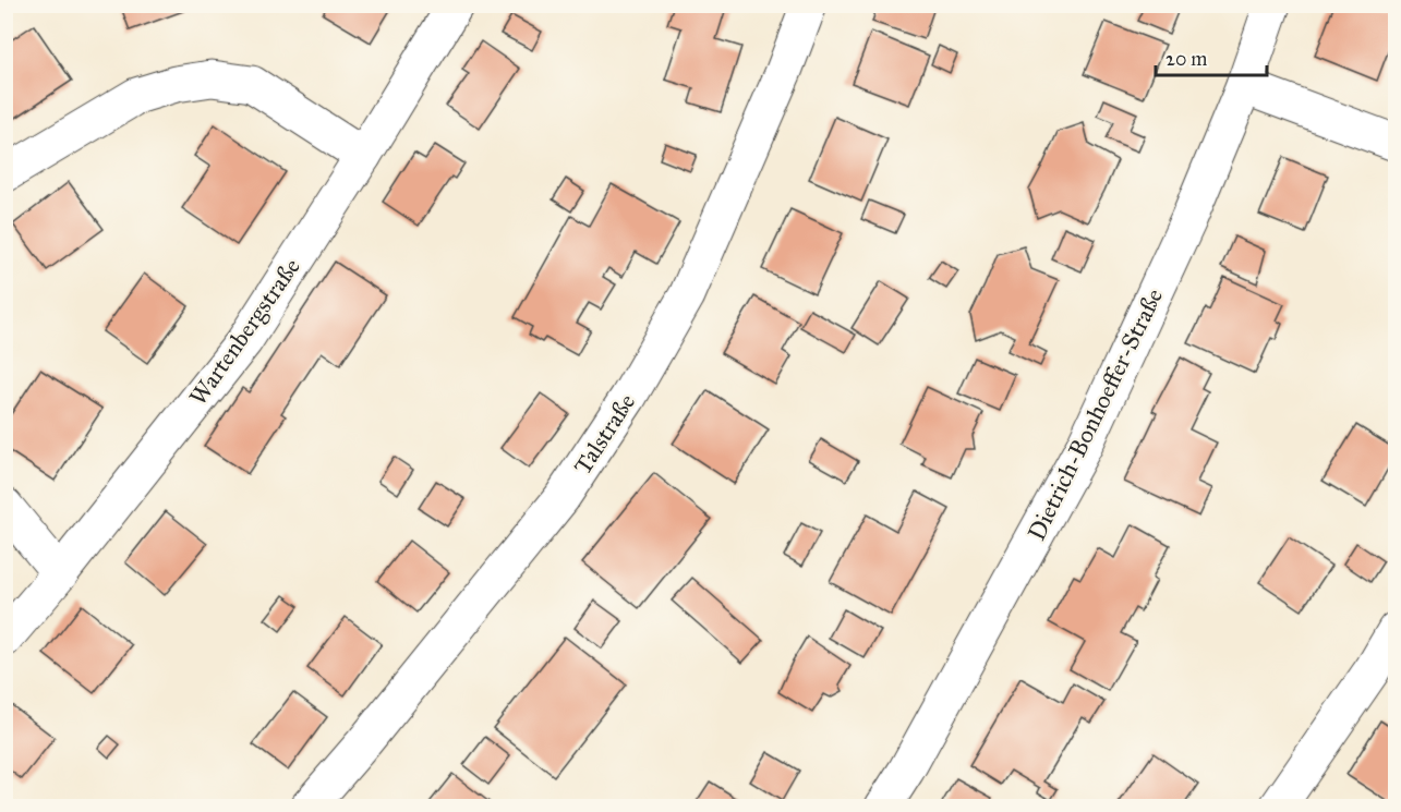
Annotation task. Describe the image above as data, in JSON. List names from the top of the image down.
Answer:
{
  "streets": {
    "street": ["Wartenbergstraße", "Dietrich-Bonhoeffer-Straße", "Talstraße"]
  },
  "scale_bar": "20 m"
}
